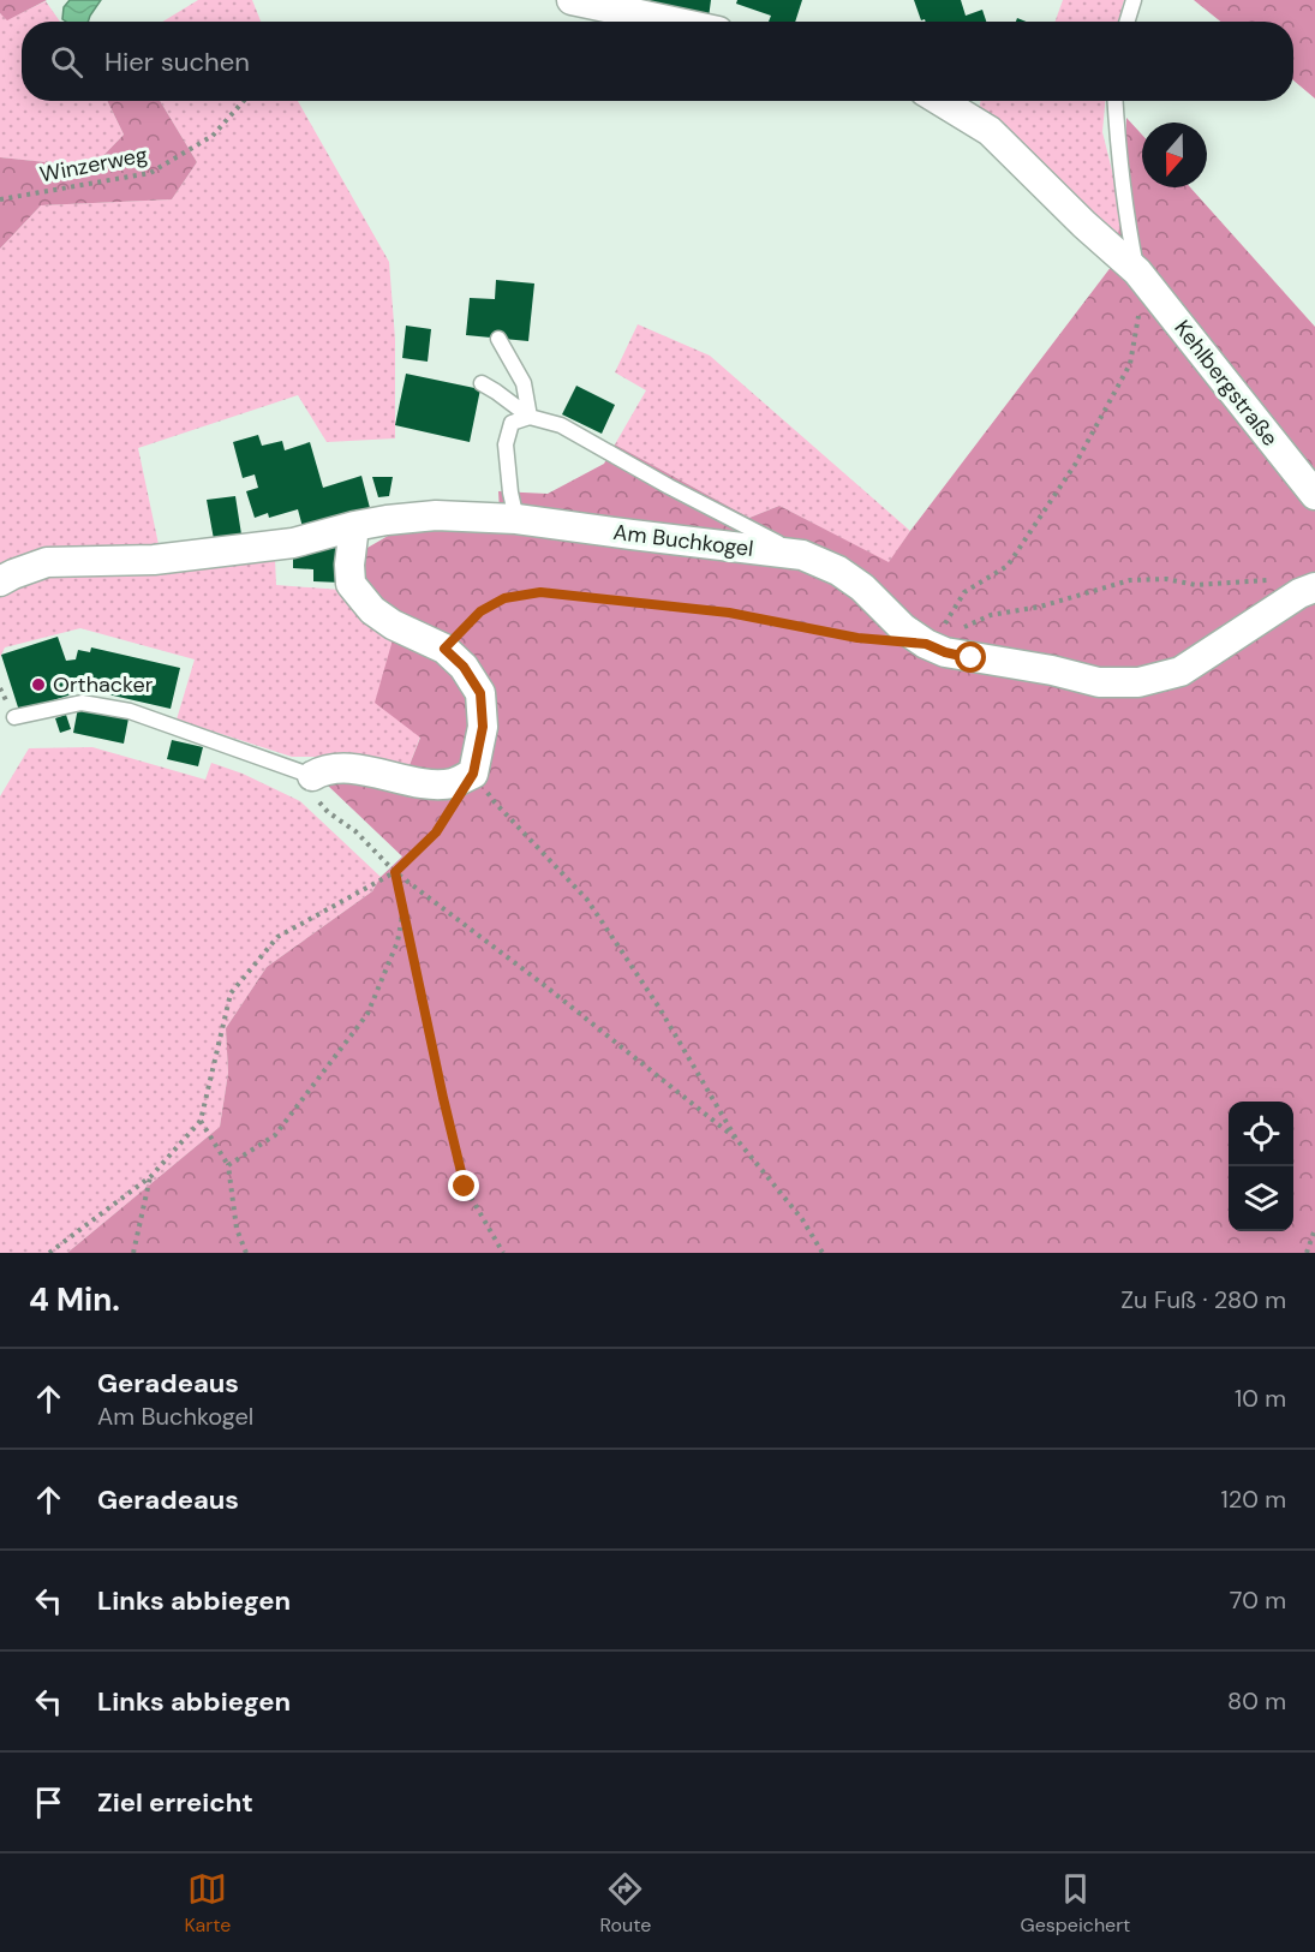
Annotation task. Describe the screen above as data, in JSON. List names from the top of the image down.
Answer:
{
  "streets": {
    "street": ["Kehlbergstraße", "Am Buchkogel"],
    "path": ["Winzerweg"]
  },
  "places": ["Orthacker"],
  "north": "bottom",
  "page": {
    "search": "Hier suchen",
    "heading": ["4 Min.", "Zu Fuß · 280 m"],
    "list": [
      ["Geradeaus", "Am Buchkogel", "10 m"],
      ["Geradeaus", "120 m"],
      ["Links abbiegen", "70 m"],
      ["Links abbiegen", "80 m"],
      "Ziel erreicht"
    ],
    "nav": ["Karte", "Route", "Gespeichert"]
  }
}
